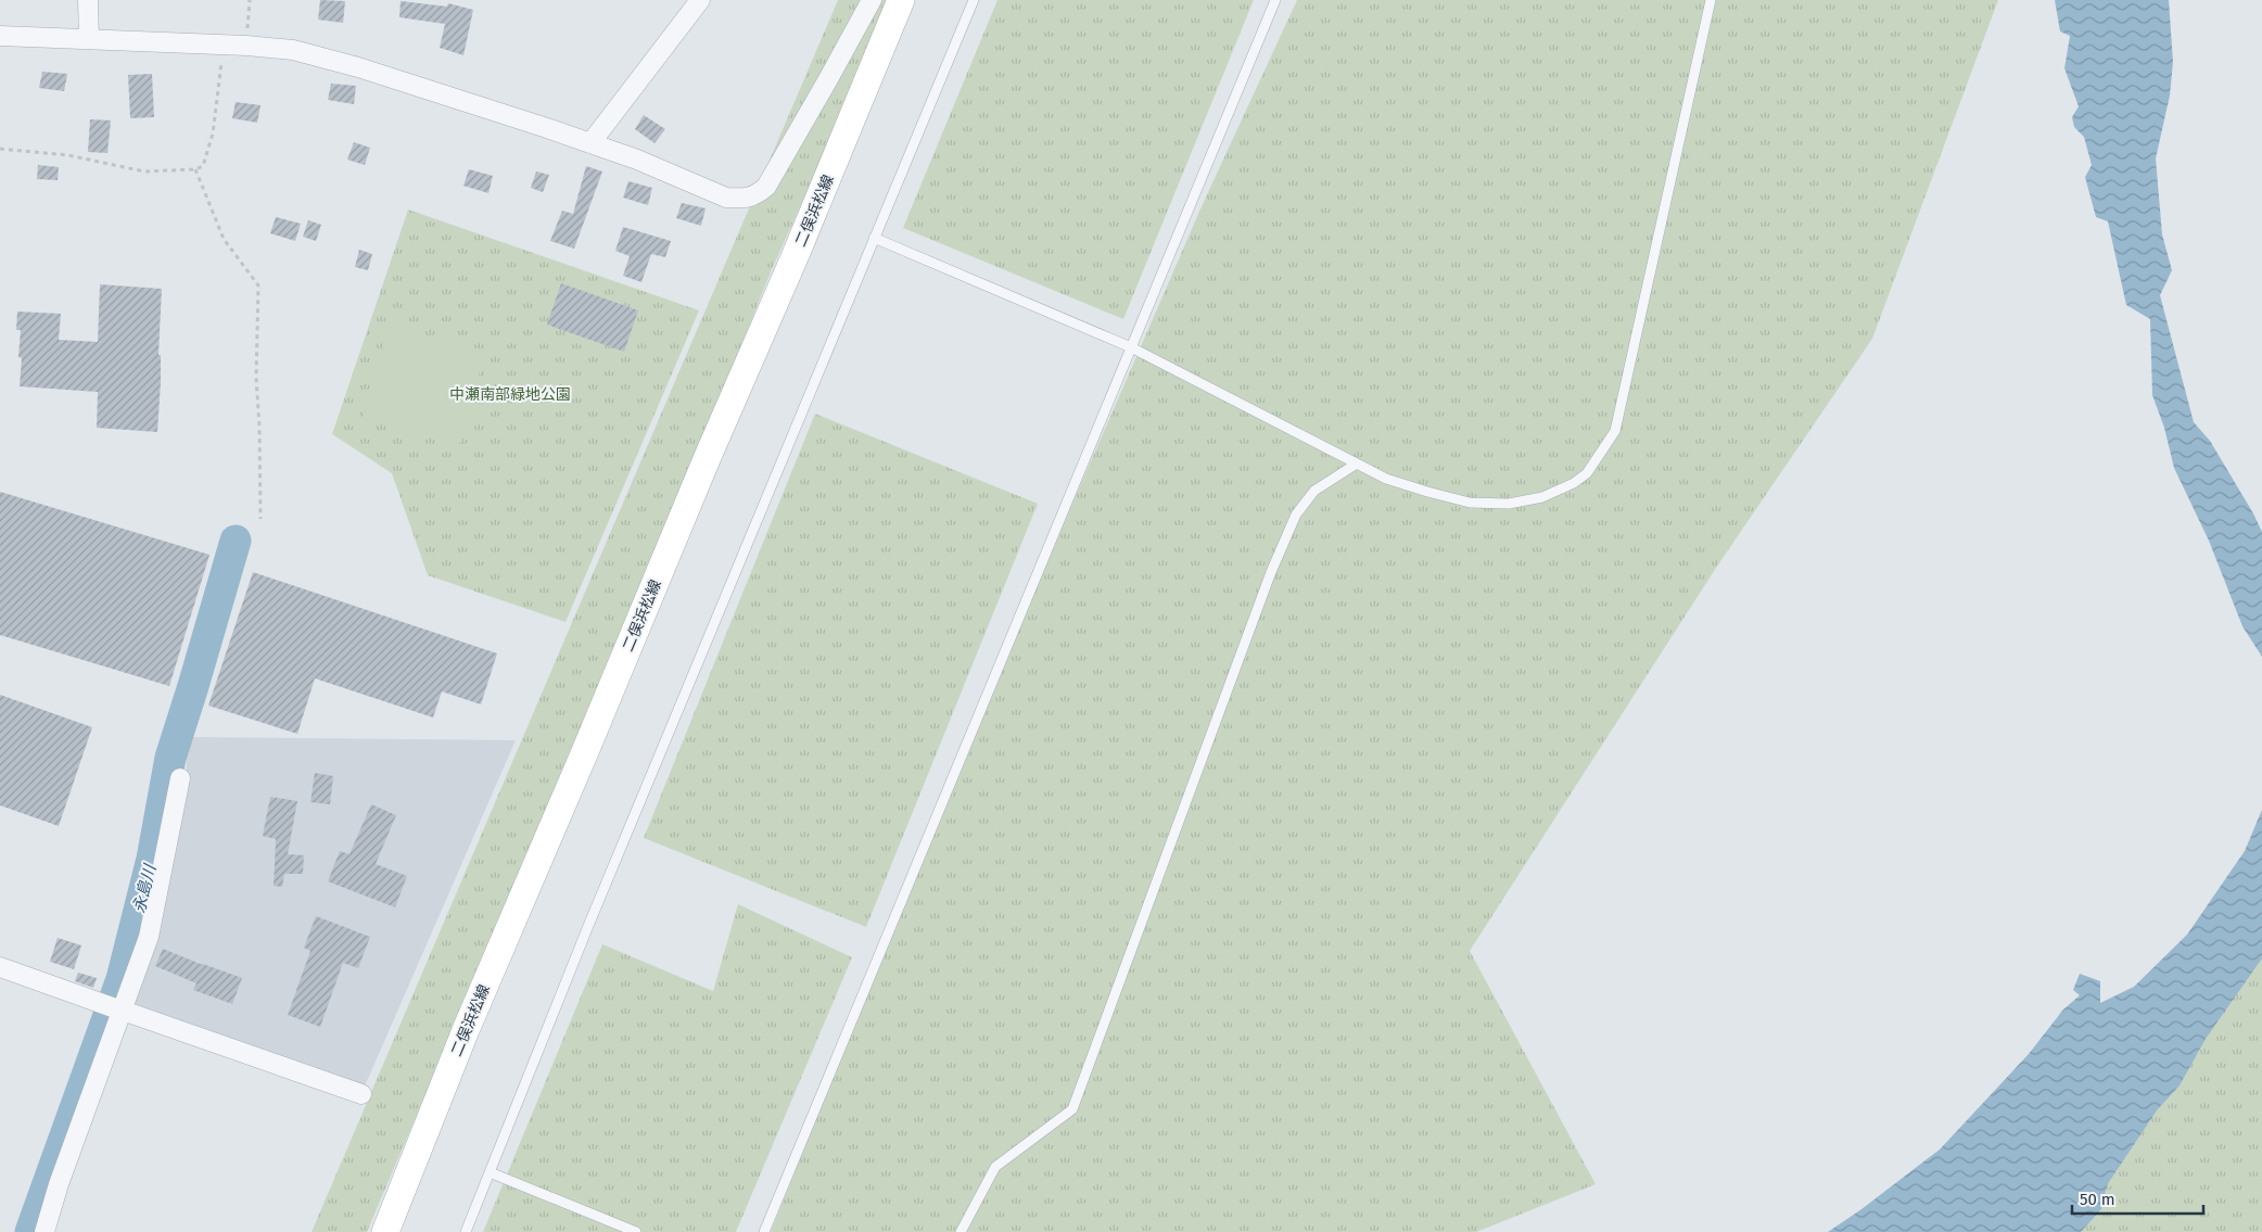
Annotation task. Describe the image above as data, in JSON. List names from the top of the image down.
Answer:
{
  "streets": {
    "main road": ["二俣浜松線"]
  },
  "water": ["永島川"],
  "parks": ["中瀬南部緑地公園"],
  "scale_bar": "50 m"
}
